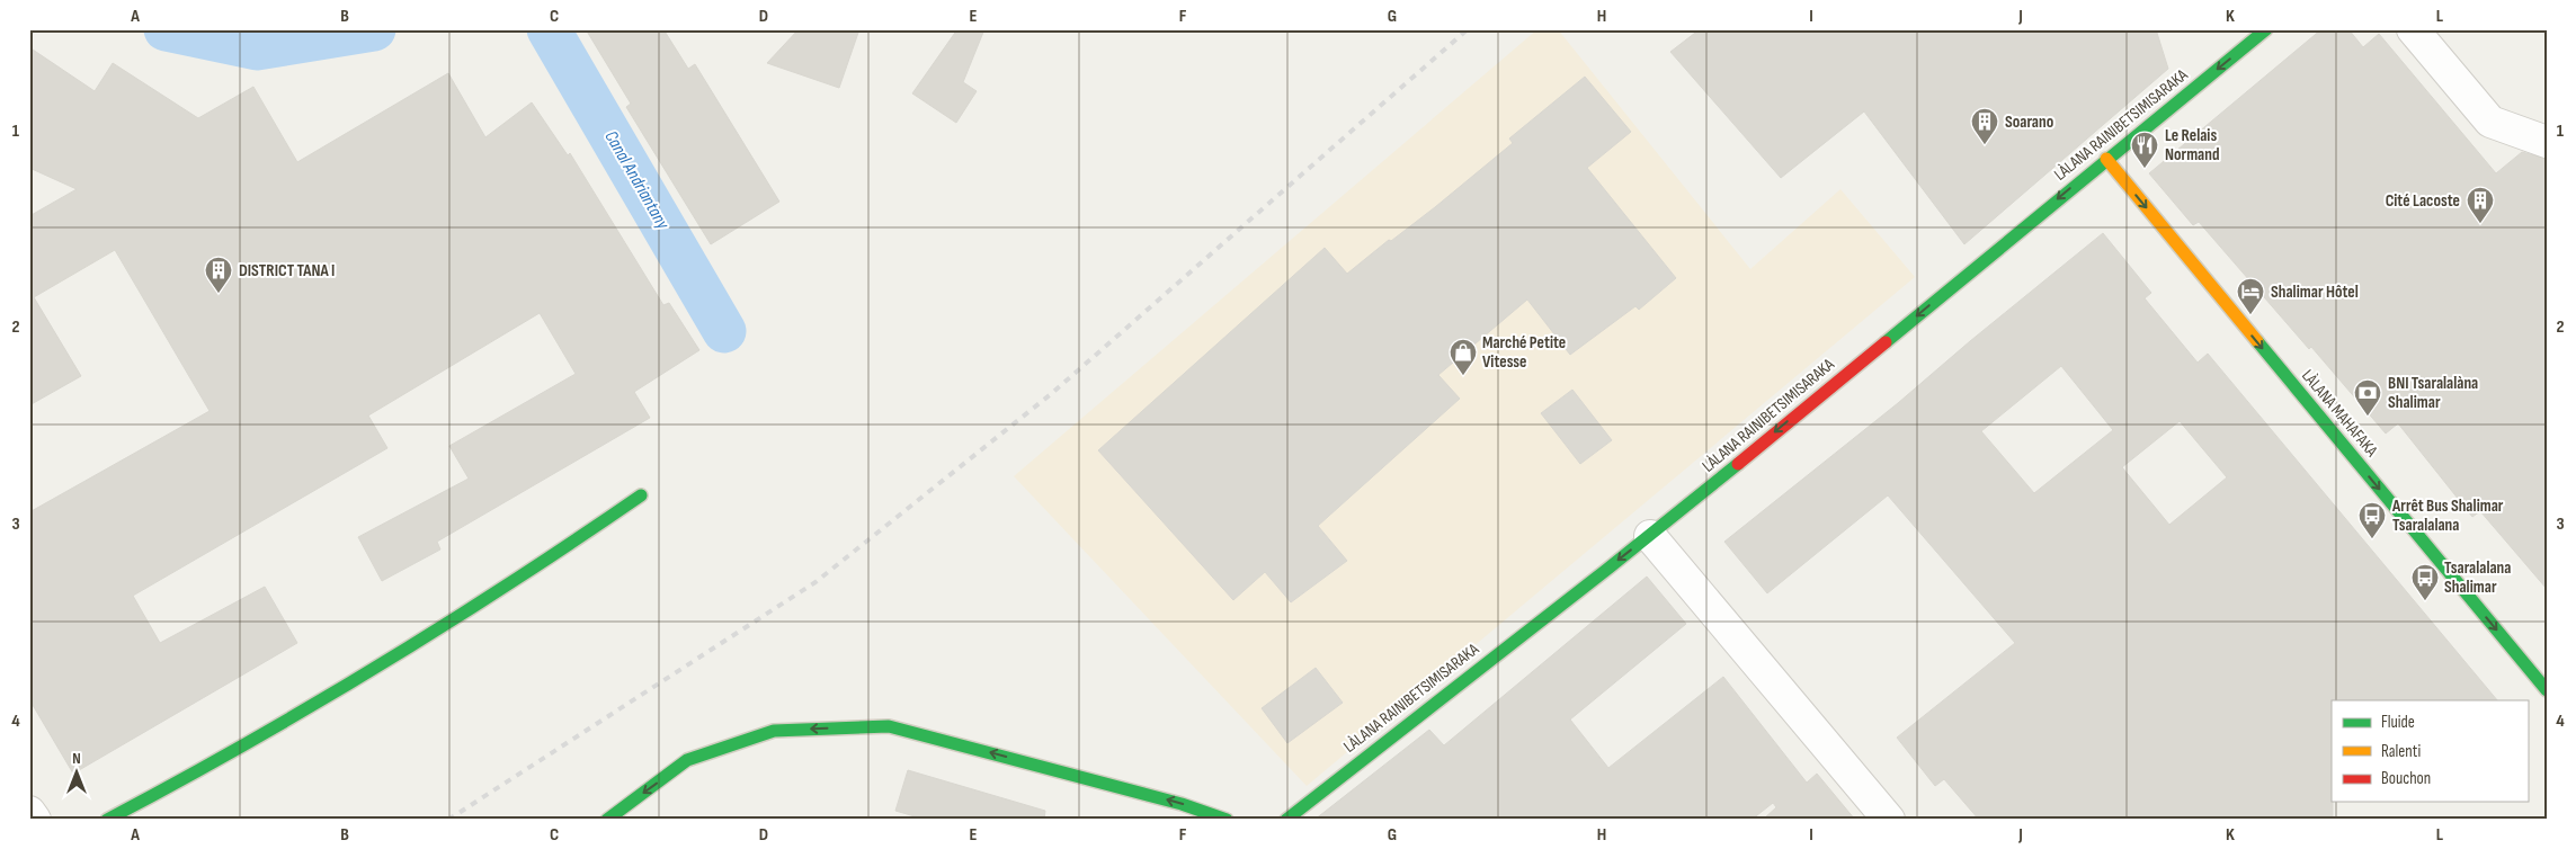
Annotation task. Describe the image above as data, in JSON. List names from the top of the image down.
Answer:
{
  "streets": {
    "street": ["LÀLANA RAINIBETSIMISARAKA", "LÀLANA MAHAFAKA"]
  },
  "crossings": [
    ["LÀLANA RAINIBETSIMISARAKA", "LÀLANA MAHAFAKA"]
  ],
  "one_way": ["LÀLANA RAINIBETSIMISARAKA", "LÀLANA MAHAFAKA"],
  "water": ["Canal Andriantany"],
  "places": {
    "building": ["Soarano", "Cité Lacoste", "DISTRICT TANA I"],
    "restaurant": ["Le Relais Normand"],
    "hotel": ["Shalimar Hôtel"],
    "shop": ["Marché Petite Vitesse"],
    "bank": ["BNI Tsaralalàna Shalimar"],
    "bus stop": ["Arrêt Bus Shalimar Tsaralalana", "Tsaralalana Shalimar"]
  },
  "legend": ["Fluide", "Ralenti", "Bouchon"],
  "north": "top",
  "grid": {
    "columns": [
      "A",
      "B",
      "C",
      "D",
      "E",
      "F",
      "G",
      "H",
      "I",
      "J",
      "K",
      "L"
    ],
    "rows": [
      "1",
      "2",
      "3",
      "4"
    ]
  }
}
